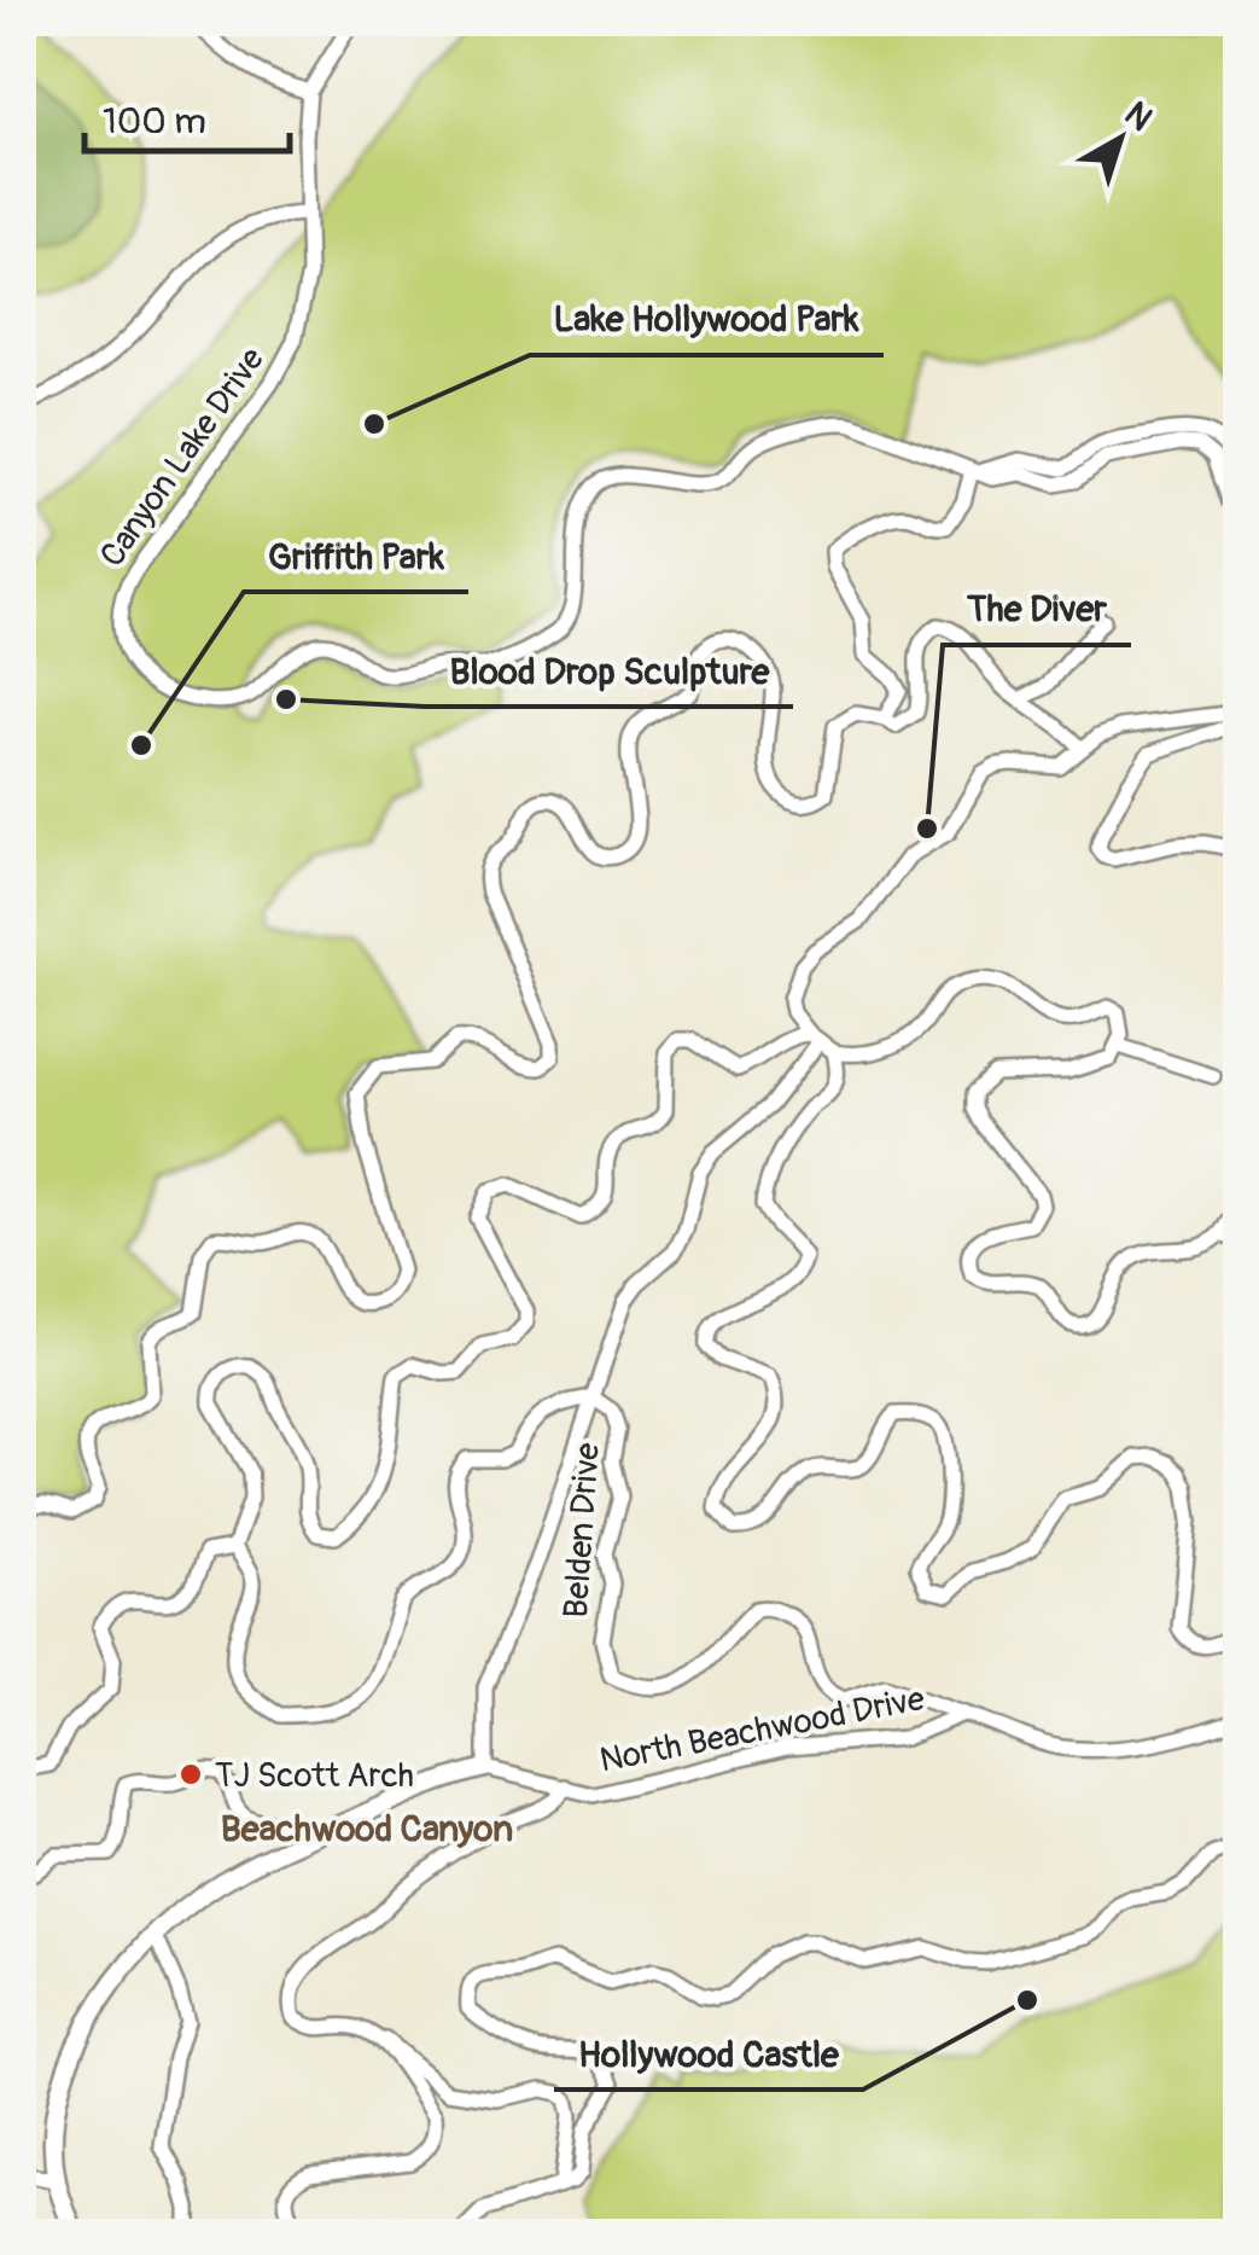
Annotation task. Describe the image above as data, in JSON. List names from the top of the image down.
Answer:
{
  "streets": {
    "street": ["Canyon Lake Drive", "Belden Drive", "North Beachwood Drive"]
  },
  "crossings": [
    ["Belden Drive", "North Beachwood Drive"]
  ],
  "districts": ["Beachwood Canyon"],
  "places": [
    "Lake Hollywood Park",
    "Blood Drop Sculpture",
    "Griffith Park",
    "The Diver",
    "TJ Scott Arch",
    "Hollywood Castle"
  ],
  "scale_bar": "100 m",
  "north": "top right"
}
